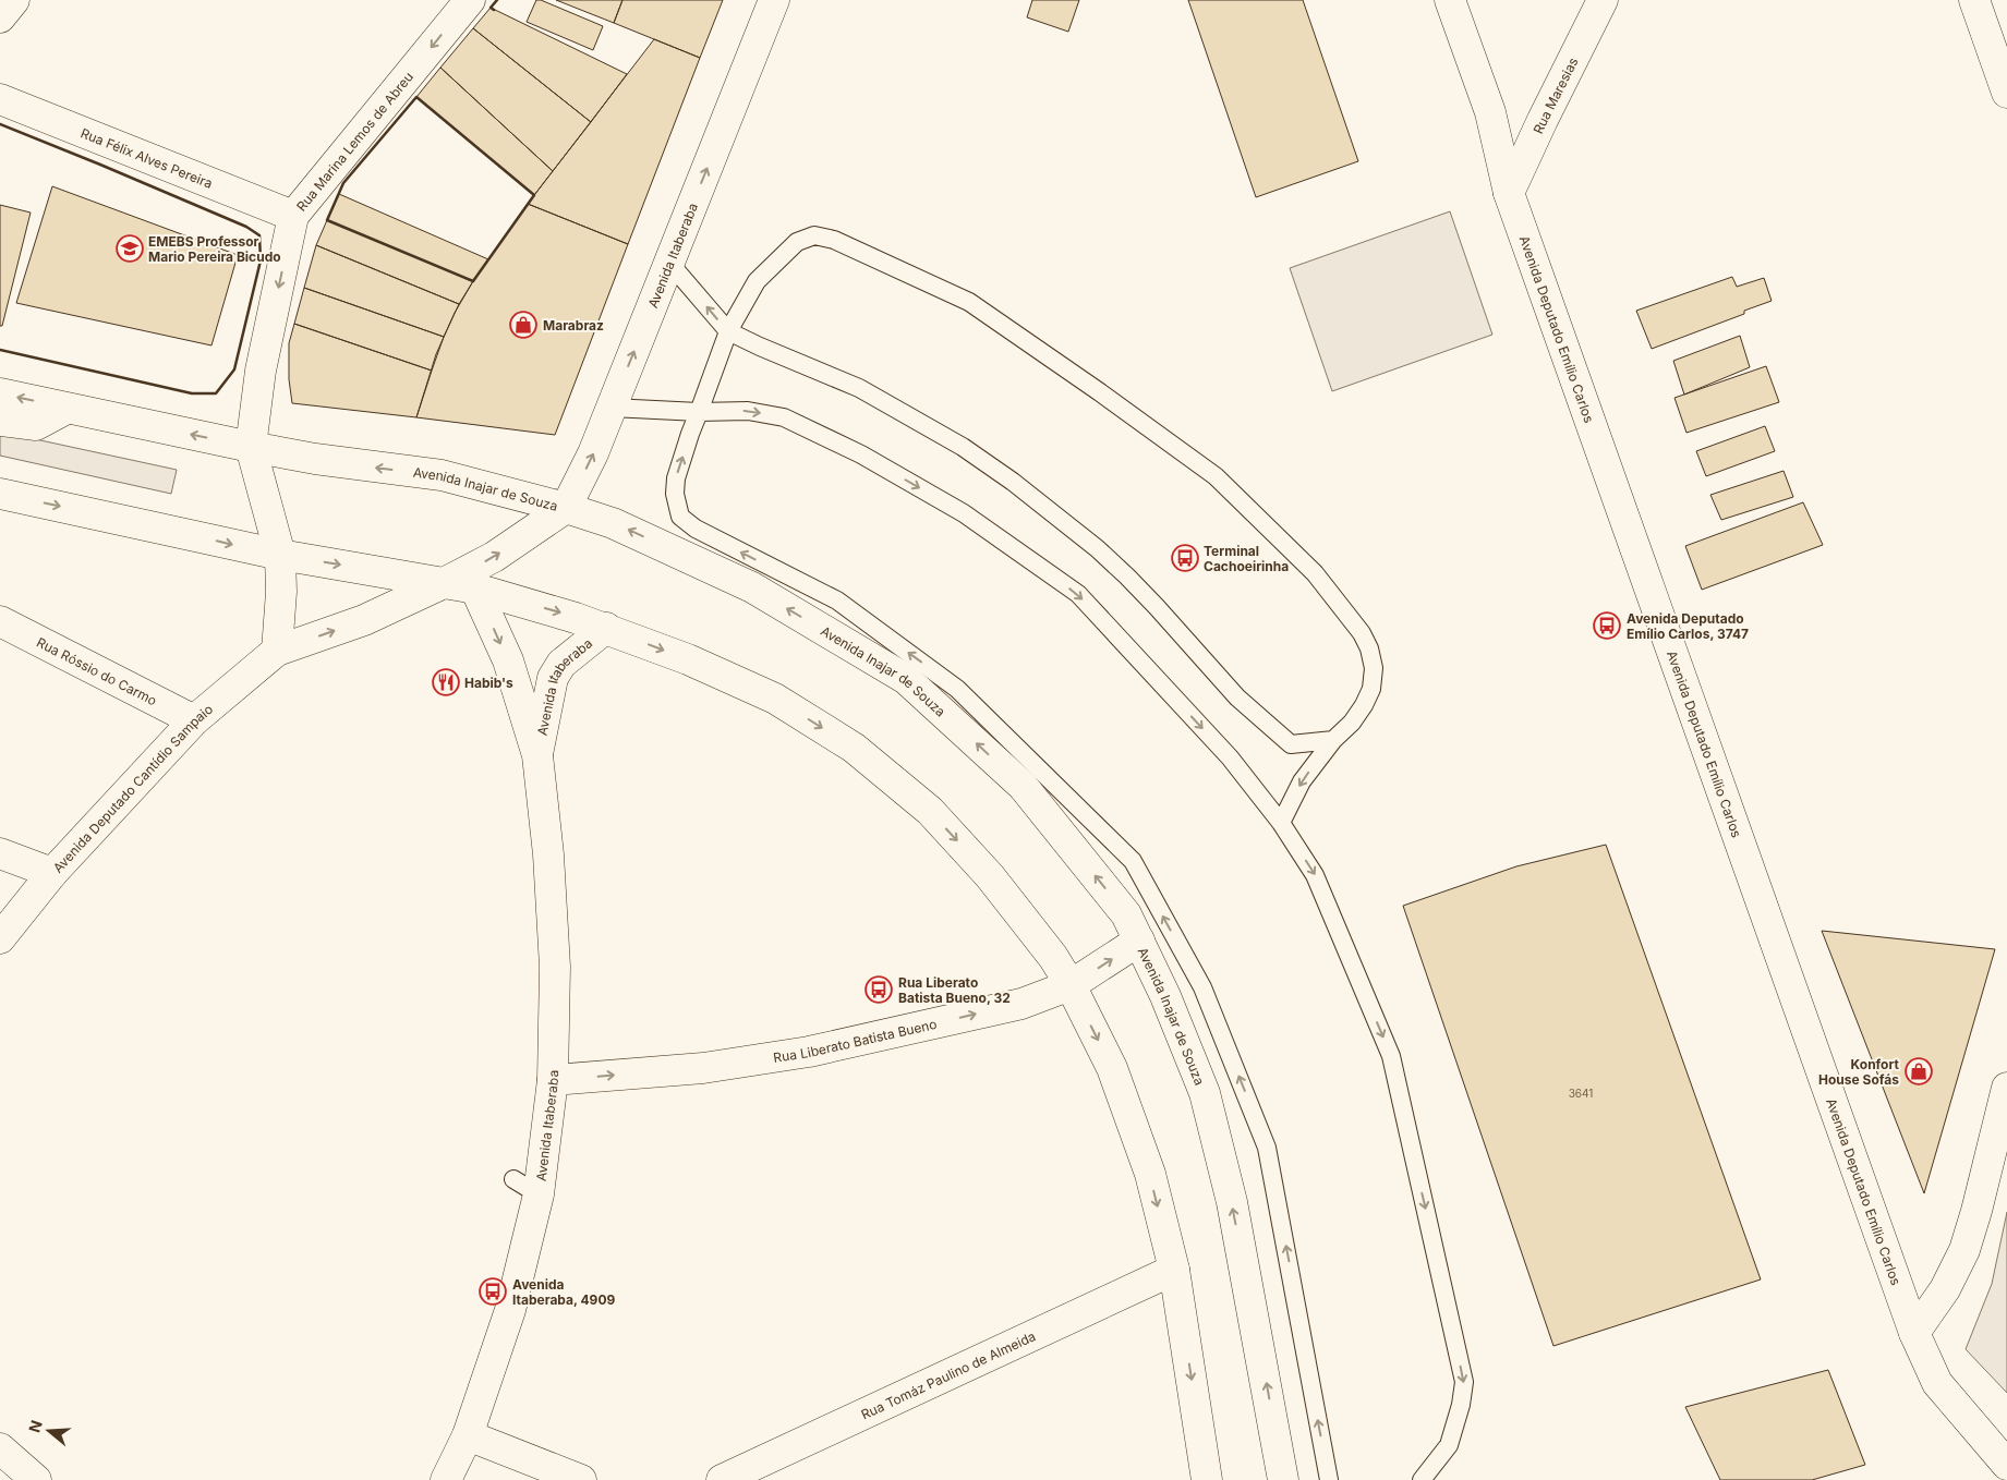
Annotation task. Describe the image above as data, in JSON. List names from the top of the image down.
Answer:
{
  "streets": {
    "main road": [
      "Rua Maresias",
      "Rua Marina Lemos de Abreu",
      "Rua Félix Alves Pereira",
      "Avenida Itaberaba",
      "Avenida Deputado Emílio Carlos",
      "Avenida Inajar de Souza",
      "Rua Róssio do Carmo",
      "Avenida Deputado Cantídio Sampaio",
      "Rua Liberato Batista Bueno",
      "Rua Tomáz Paulino de Almeida"
    ]
  },
  "crossings": [
    ["Rua Maresias", "Avenida Deputado Emílio Carlos"],
    ["Rua Marina Lemos de Abreu", "Rua Félix Alves Pereira"],
    ["Rua Marina Lemos de Abreu", "Avenida Inajar de Souza"],
    ["Avenida Itaberaba", "Avenida Inajar de Souza"],
    ["Avenida Itaberaba", "Avenida Deputado Cantídio Sampaio"],
    ["Avenida Itaberaba", "Rua Liberato Batista Bueno"],
    ["Avenida Inajar de Souza", "Avenida Deputado Cantídio Sampaio"],
    ["Avenida Inajar de Souza", "Rua Liberato Batista Bueno"],
    ["Rua Róssio do Carmo", "Avenida Deputado Cantídio Sampaio"]
  ],
  "one_way": ["Rua Marina Lemos de Abreu", "Avenida Deputado Cantídio Sampaio", "Rua Liberato Batista Bueno"],
  "places": {
    "school or university": ["EMEBS Professor Mario Pereira Bicudo"],
    "shop": ["Marabraz", "Konfort House Sofás"],
    "bus stop": [
      "Terminal Cachoeirinha",
      "Avenida Deputado Emílio Carlos, 3747",
      "Rua Liberato Batista Bueno, 32",
      "Avenida Itaberaba, 4909"
    ],
    "restaurant": ["Habib's"]
  },
  "house_numbers": ["3641"],
  "north": "left"
}
